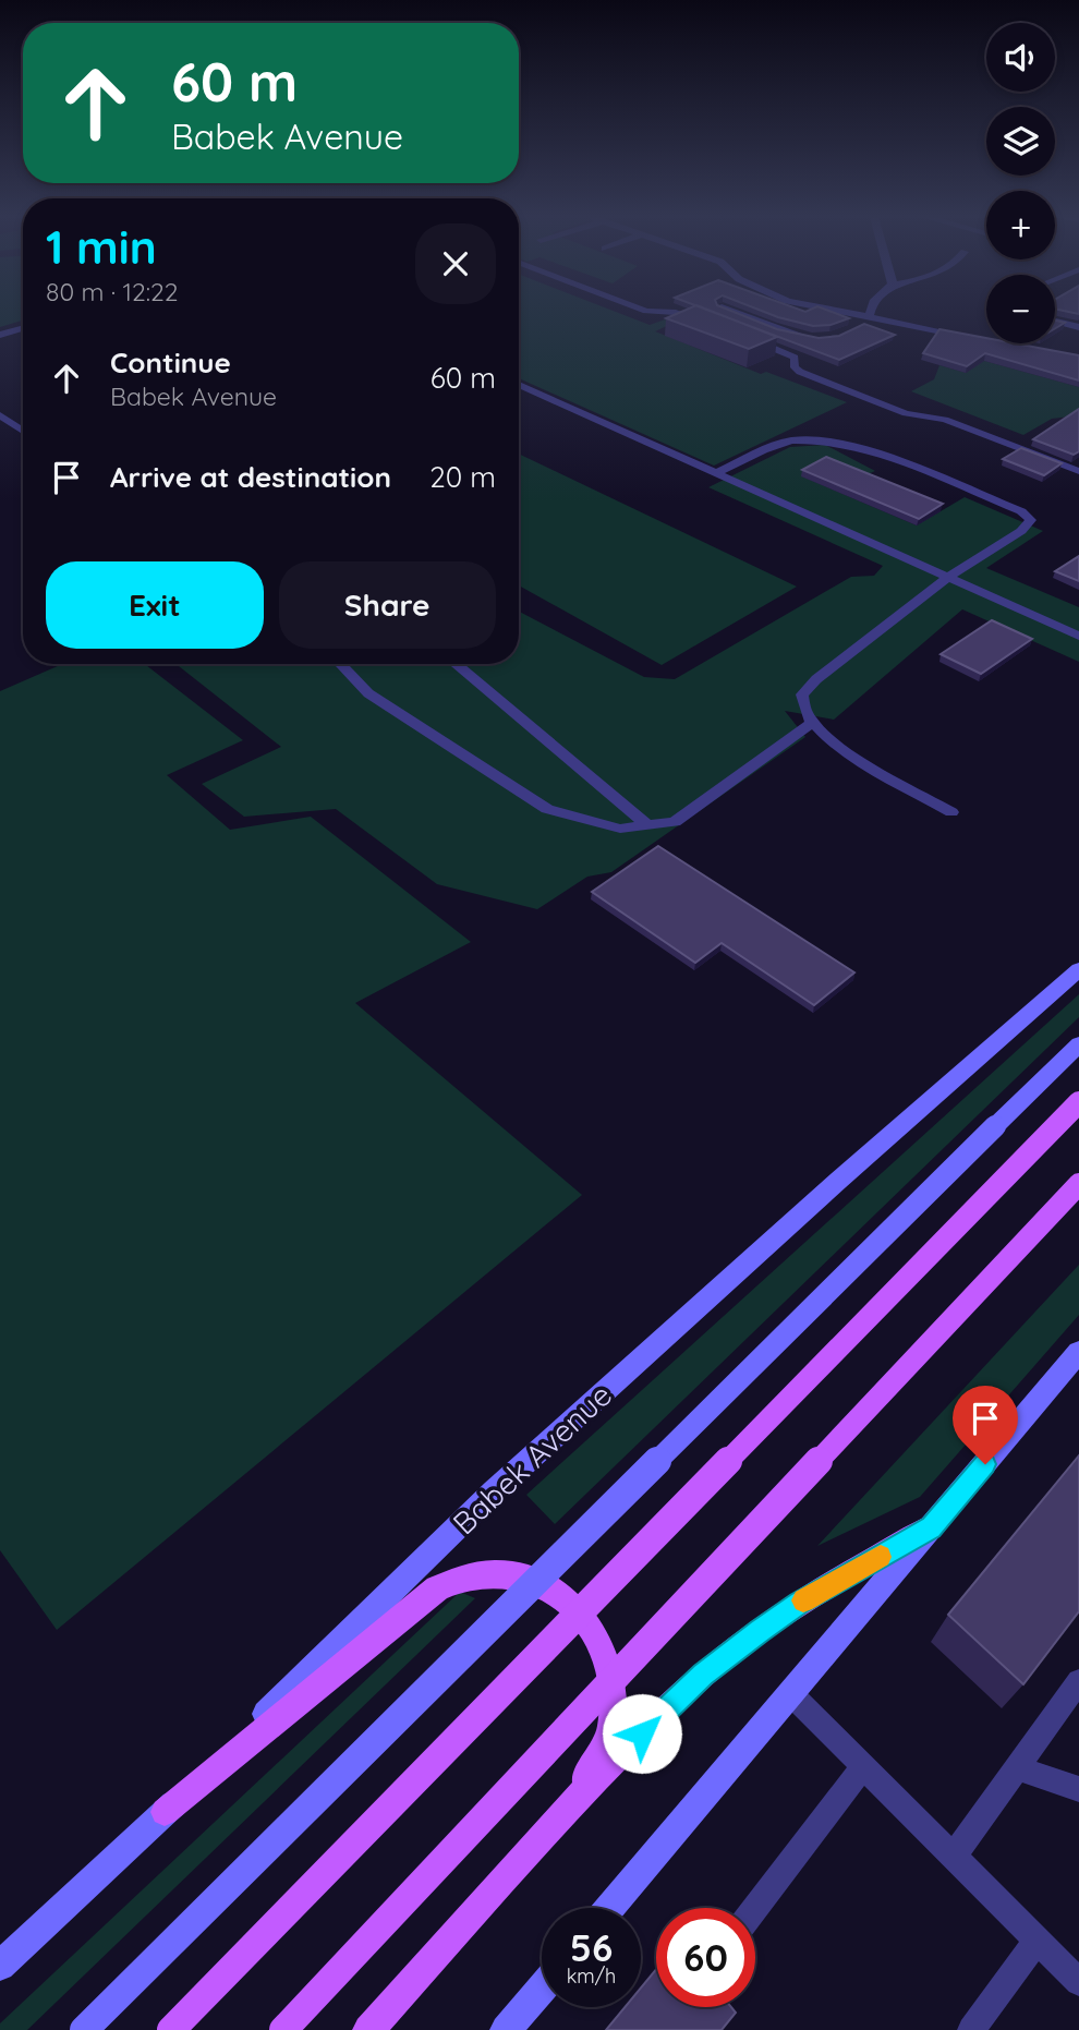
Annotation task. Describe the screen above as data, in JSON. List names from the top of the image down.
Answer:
{
  "streets": {
    "main road": ["Babek Avenue"]
  },
  "page": {
    "map_buttons": ["+", "−"],
    "turn": ["60 m", "Babek Avenue"],
    "heading": ["1 min", "80 m · 12:22"],
    "list": [
      {
        "name": "Continue",
        "note": "Babek Avenue",
        "value": "60 m"
      },
      {
        "name": "Arrive at destination",
        "value": "20 m"
      }
    ],
    "buttons": ["Exit", "Share"],
    "speed": "56 km/h",
    "limit": "60"
  }
}
